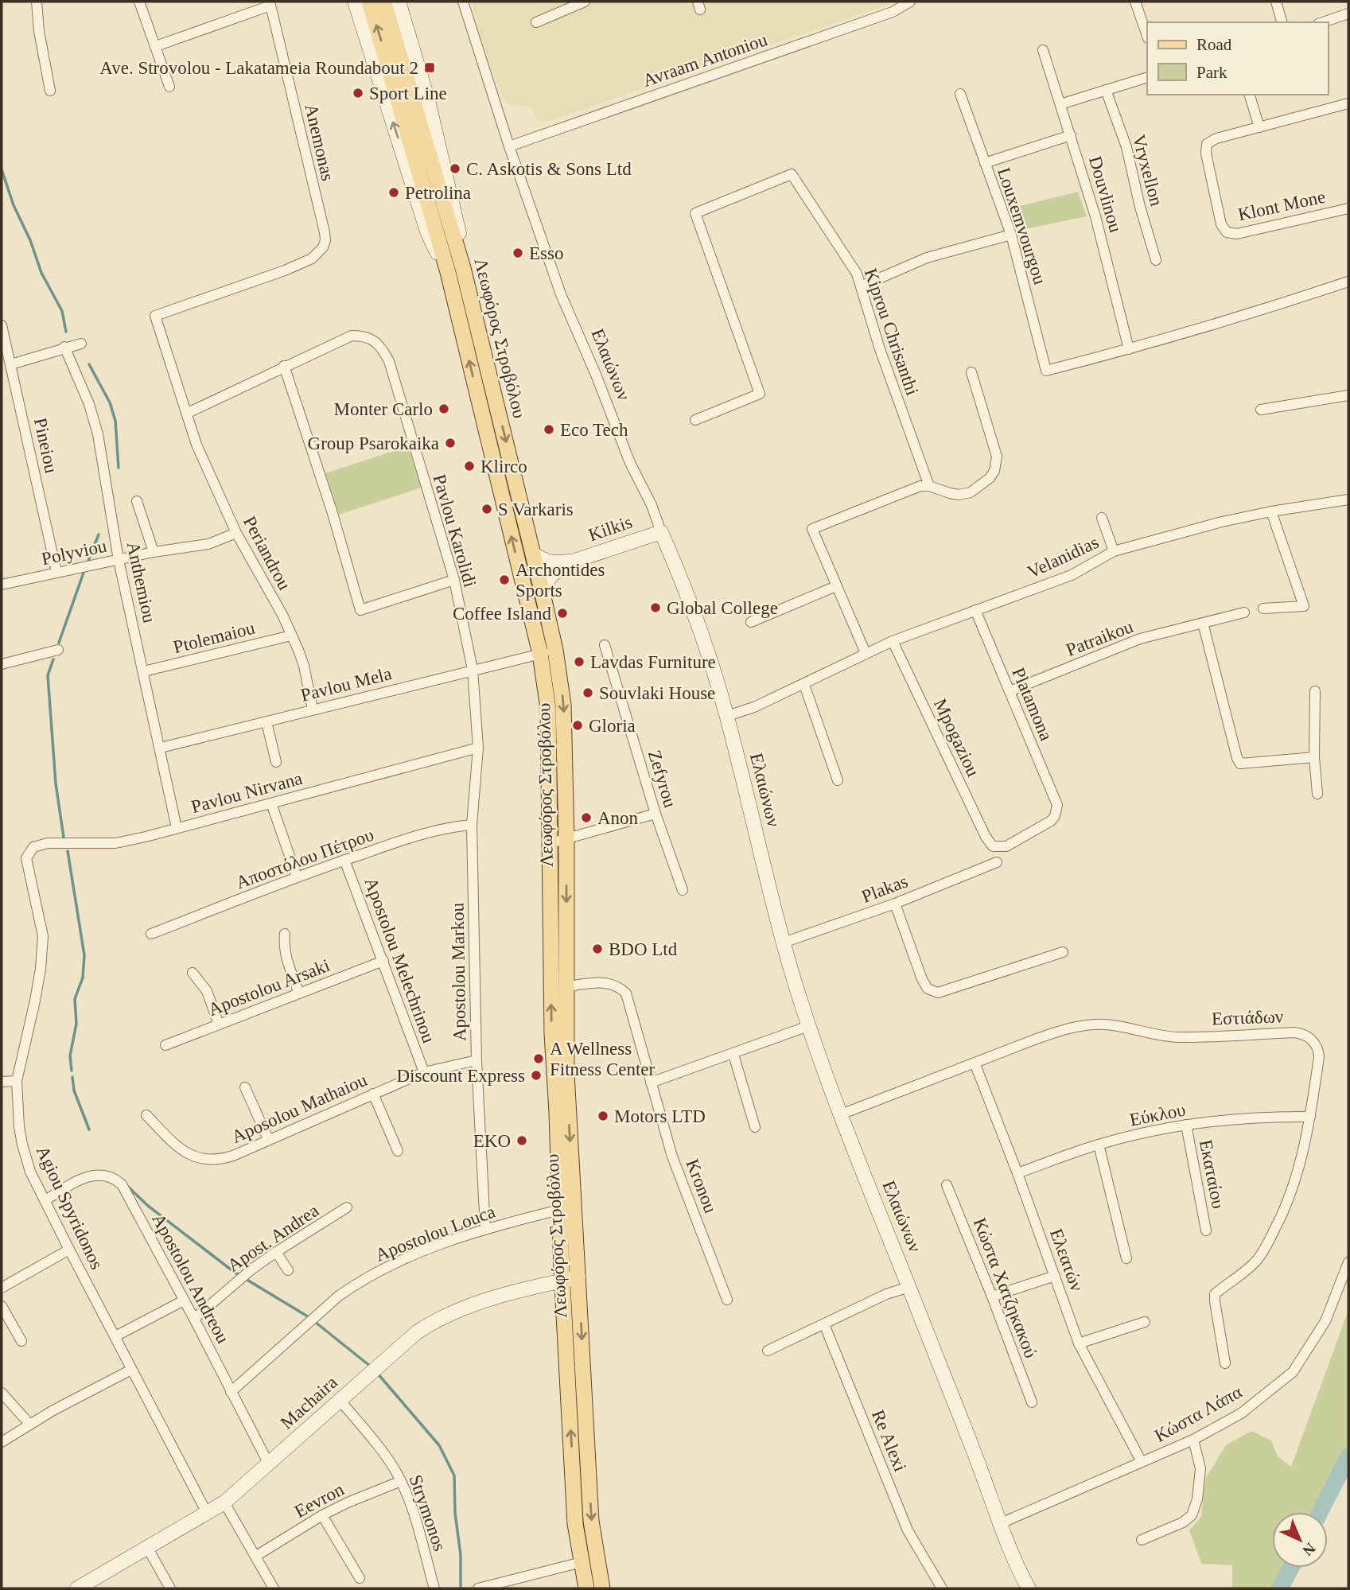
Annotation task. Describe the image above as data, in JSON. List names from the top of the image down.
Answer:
{
  "streets": {
    "main road": [
      "Λεωφόρος Στροβόλου",
      "Ελαιώνων",
      "Kilkis",
      "Machaira"
    ],
    "street": [
      "Avraam Antoniou",
      "Anemonas",
      "Vryxellon",
      "Douvlinou",
      "Klont Mone",
      "Louxemvourgou",
      "Kiprou Chrisanthi",
      "Pineiou",
      "Pavlou Karolidi",
      "Polyviou",
      "Periandrou",
      "Velanidias",
      "Anthemiou",
      "Ptolemaiou",
      "Patraikou",
      "Pavlou Mela",
      "Platamona",
      "Mpogaziou",
      "Zefyrou",
      "Pavlou Nirvana",
      "Αποστόλου Πέτρου",
      "Plakas",
      "Apostolou Melechrinou",
      "Apostolou Markou",
      "Apostolou Arsaki",
      "Εστιάδων",
      "Aposolou Mathaiou",
      "Εύκλου",
      "Εκαταίου",
      "Kronou",
      "Agiou Spyridonos",
      "Apostolou Louca",
      "Apost. Andrea",
      "Ελεατών",
      "Apostolou Andreou",
      "Κώστα Χατζηκακού",
      "Κώστα Λάπα",
      "Re Alexi",
      "Eevron",
      "Strymonos"
    ]
  },
  "crossings": [
    ["Avraam Antoniou", "Ελαιώνων"],
    ["Anemonas", "Periandrou"],
    ["Douvlinou", "Louxemvourgou"],
    ["Λεωφόρος Στροβόλου", "Kilkis"],
    ["Λεωφόρος Στροβόλου", "Pavlou Mela"],
    ["Λεωφόρος Στροβόλου", "Kronou"],
    ["Λεωφόρος Στροβόλου", "Apostolou Louca"],
    ["Λεωφόρος Στροβόλου", "Machaira"],
    ["Ελαιώνων", "Kilkis"],
    ["Ελαιώνων", "Velanidias"],
    ["Ελαιώνων", "Plakas"],
    ["Ελαιώνων", "Εστιάδων"],
    ["Ελαιώνων", "Κώστα Λάπα"],
    ["Pineiou", "Polyviou"],
    ["Pavlou Karolidi", "Pavlou Mela"],
    ["Pavlou Karolidi", "Pavlou Nirvana"],
    ["Pavlou Karolidi", "Apostolou Markou"],
    ["Polyviou", "Periandrou"],
    ["Polyviou", "Anthemiou"],
    ["Periandrou", "Ptolemaiou"],
    ["Periandrou", "Pavlou Mela"],
    ["Velanidias", "Platamona"],
    ["Velanidias", "Mpogaziou"],
    ["Anthemiou", "Ptolemaiou"],
    ["Anthemiou", "Pavlou Mela"],
    ["Anthemiou", "Pavlou Nirvana"],
    ["Patraikou", "Platamona"],
    ["Platamona", "Mpogaziou"],
    ["Pavlou Nirvana", "Apostolou Markou"],
    ["Pavlou Nirvana", "Agiou Spyridonos"],
    ["Αποστόλου Πέτρου", "Apostolou Melechrinou"],
    ["Αποστόλου Πέτρου", "Apostolou Markou"],
    ["Apostolou Melechrinou", "Apostolou Arsaki"],
    ["Apostolou Melechrinou", "Aposolou Mathaiou"],
    ["Apostolou Markou", "Aposolou Mathaiou"],
    ["Apostolou Markou", "Apostolou Louca"],
    ["Εστιάδων", "Εύκλου"],
    ["Εστιάδων", "Ελεατών"],
    ["Εύκλου", "Εκαταίου"],
    ["Εύκλου", "Ελεατών"],
    ["Agiou Spyridonos", "Apostolou Andreou"],
    ["Agiou Spyridonos", "Machaira"],
    ["Apostolou Louca", "Apostolou Andreou"],
    ["Apost. Andrea", "Apostolou Andreou"],
    ["Ελεατών", "Κώστα Λάπα"],
    ["Apostolou Andreou", "Machaira"],
    ["Machaira", "Strymonos"],
    ["Eevron", "Strymonos"]
  ],
  "places": {
    "transit": ["Ave. Strovolou - Lakatameia Roundabout 2"],
    "other": [
      "Sport Line",
      "C. Askotis & Sons Ltd",
      "Petrolina",
      "Esso",
      "Monter Carlo",
      "Eco Tech",
      "Group Psarokaika",
      "Klirco",
      "S Varkaris",
      "Archontides Sports",
      "Global College",
      "Coffee Island",
      "Lavdas Furniture",
      "Souvlaki House",
      "Gloria",
      "Anon",
      "BDO Ltd",
      "A Wellness Fitness Center",
      "Discount Express",
      "Motors LTD",
      "EKO"
    ]
  },
  "legend": ["Road", "Park"],
  "north": "bottom right"
}
